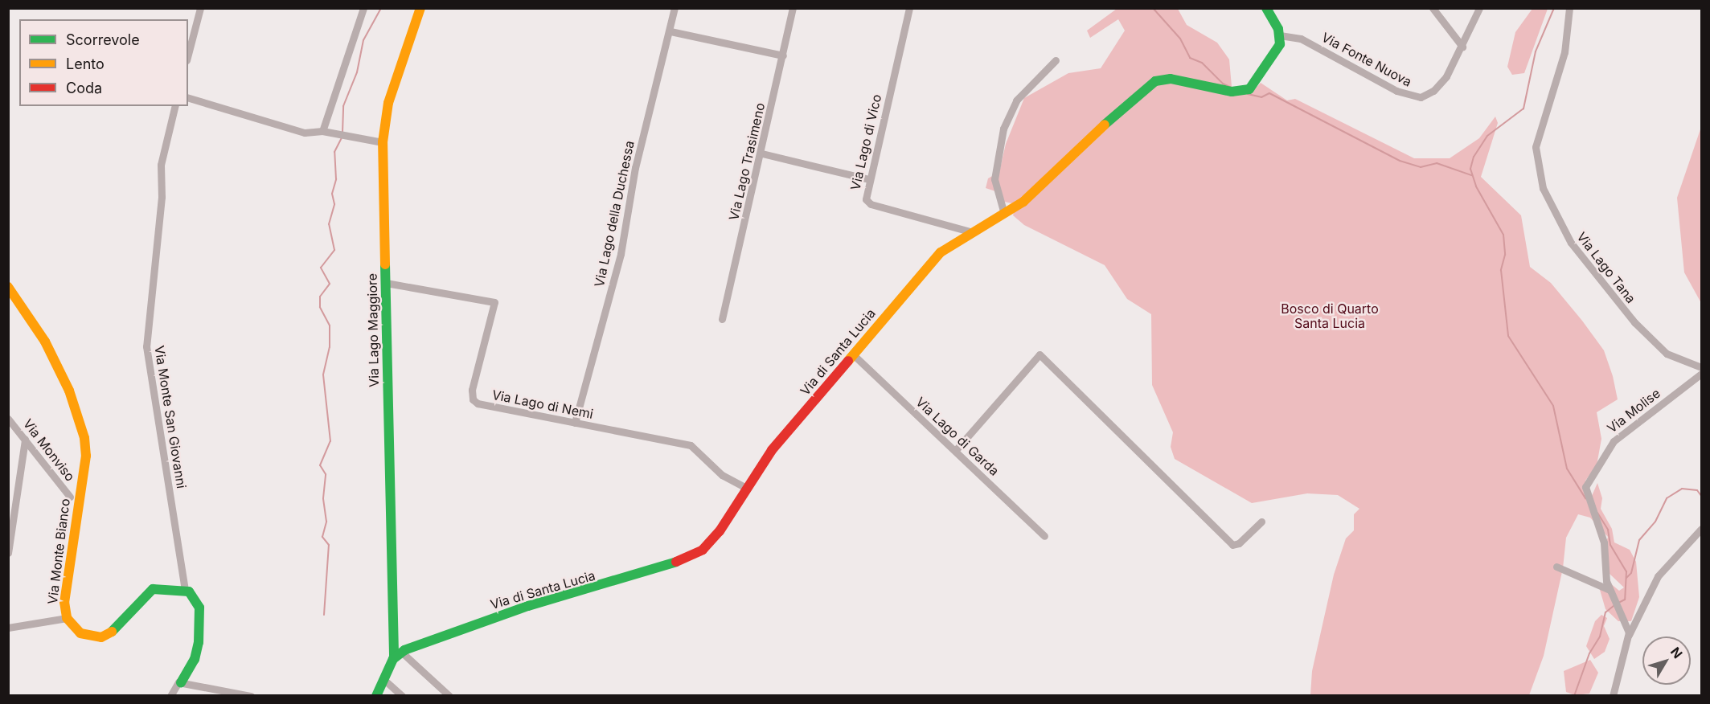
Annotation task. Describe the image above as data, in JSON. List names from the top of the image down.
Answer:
{
  "streets": {
    "street": [
      "Via Fonte Nuova",
      "Via Lago di Vico",
      "Via Lago Trasimeno",
      "Via Lago della Duchessa",
      "Via Lago Tana",
      "Via Lago Maggiore",
      "Via di Santa Lucia",
      "Via Lago di Nemi",
      "Via Molise",
      "Via Monte San Giovanni",
      "Via Lago di Garda",
      "Via Monviso",
      "Via Monte Bianco"
    ]
  },
  "crossings": [
    ["Via Fonte Nuova", "Via di Santa Lucia"],
    ["Via Lago di Vico", "Via di Santa Lucia"],
    ["Via Lago della Duchessa", "Via Lago di Nemi"],
    ["Via Lago Maggiore", "Via di Santa Lucia"],
    ["Via Lago Maggiore", "Via Lago di Nemi"],
    ["Via di Santa Lucia", "Via Lago di Nemi"],
    ["Via di Santa Lucia", "Via Lago di Garda"],
    ["Via Monte San Giovanni", "Via Monte Bianco"]
  ],
  "parks": ["Bosco di Quarto Santa Lucia"],
  "legend": ["Scorrevole", "Lento", "Coda"],
  "north": "top right"
}
